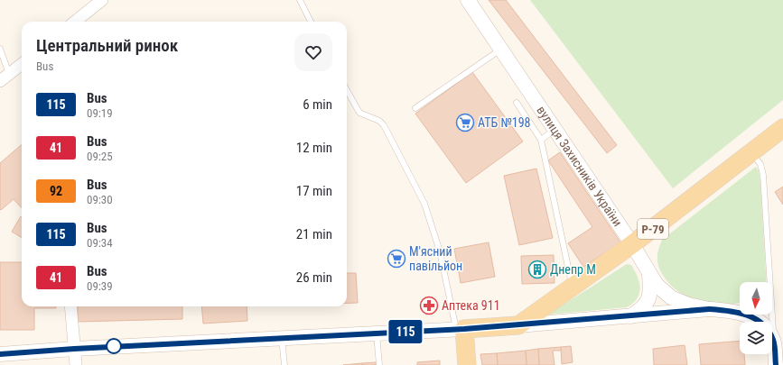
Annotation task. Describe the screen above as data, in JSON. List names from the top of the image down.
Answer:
{
  "streets": {
    "main road": ["Р-79"],
    "street": ["вулиця Захисників України"]
  },
  "crossings": [
    ["вулиця Захисників України", "Р-79"]
  ],
  "places": {
    "supermarket": ["АТБ №198", "М'ясний павільйон"],
    "building": ["Днепр М"],
    "pharmacy": ["Аптека 911"]
  },
  "lines": ["bus line 115"],
  "north": "bottom",
  "page": {
    "on_map": "115",
    "heading": ["Центральний ринок", "Bus"],
    "list": [
      {
        "mark": "115",
        "name": "Bus",
        "note": "09:19",
        "value": "6 min"
      },
      {
        "mark": "41",
        "name": "Bus",
        "note": "09:25",
        "value": "12 min"
      },
      {
        "mark": "92",
        "name": "Bus",
        "note": "09:30",
        "value": "17 min"
      },
      {
        "mark": "115",
        "name": "Bus",
        "note": "09:34",
        "value": "21 min"
      },
      {
        "mark": "41",
        "name": "Bus",
        "note": "09:39",
        "value": "26 min"
      }
    ]
  }
}
